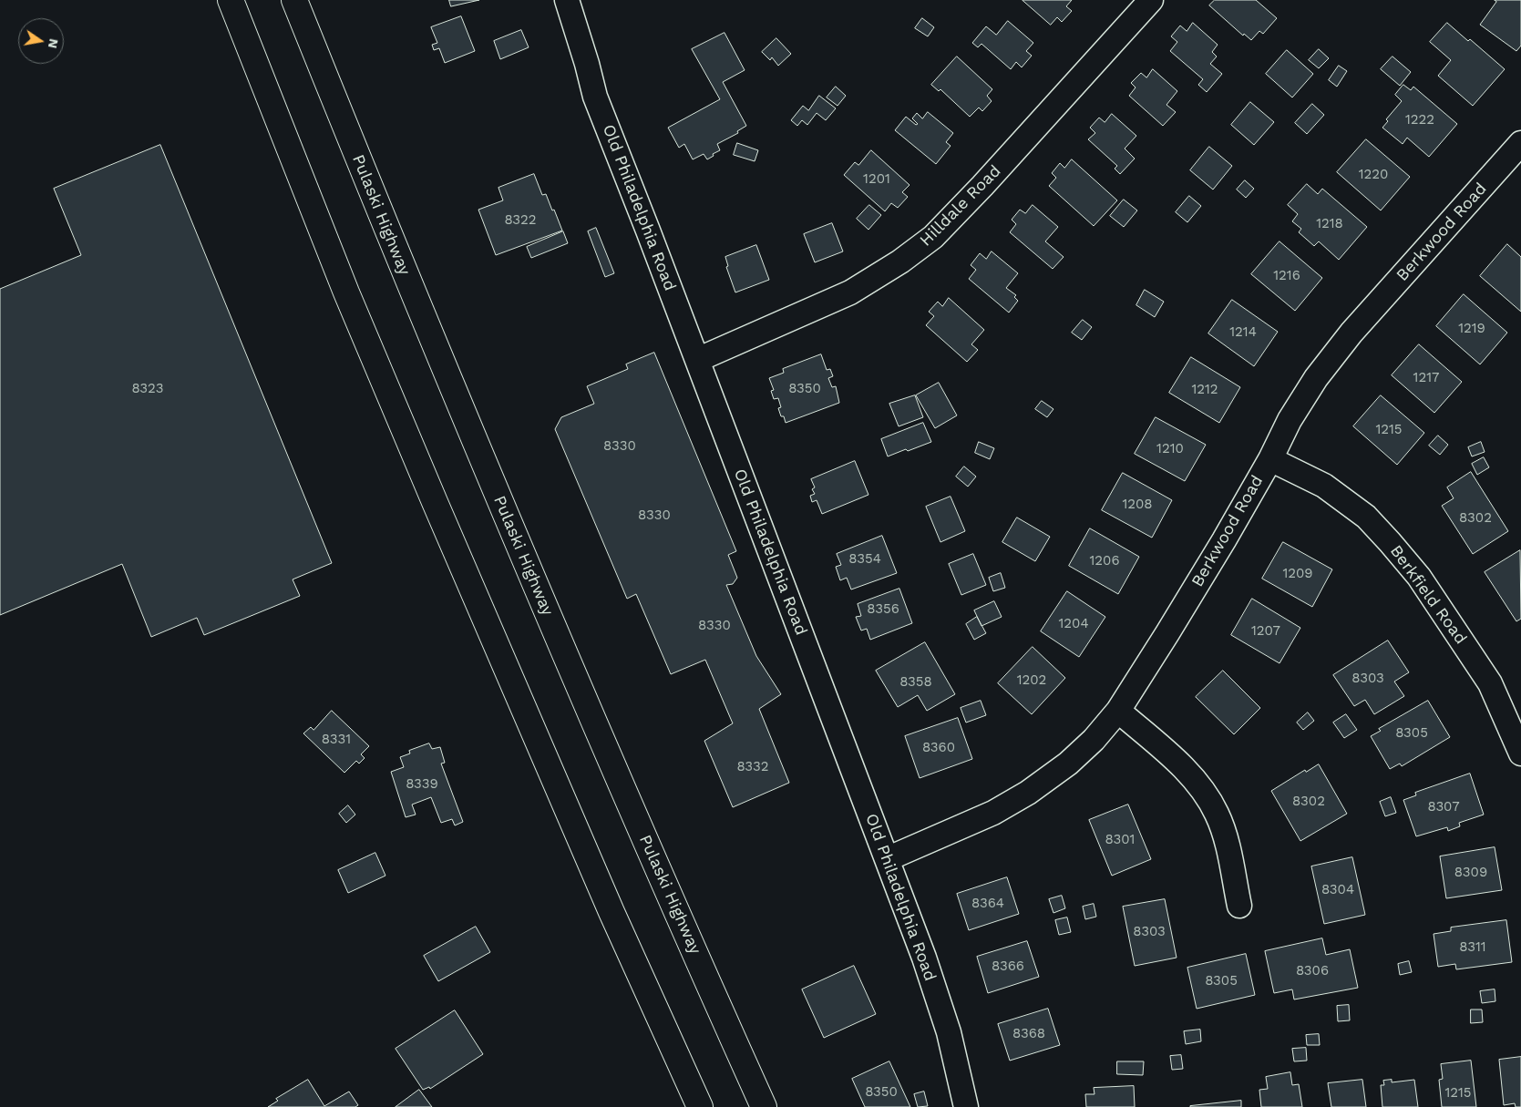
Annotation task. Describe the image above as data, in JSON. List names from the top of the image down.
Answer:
{
  "streets": {
    "highway": ["Pulaski Highway"],
    "street": [
      "Hilldale Road",
      "Old Philadelphia Road",
      "Berkwood Road",
      "Berkfield Road"
    ]
  },
  "crossings": [
    ["Hilldale Road", "Old Philadelphia Road"],
    ["Old Philadelphia Road", "Berkwood Road"],
    ["Berkwood Road", "Berkfield Road"]
  ],
  "house_numbers": [
    "1222",
    "1220",
    "1201",
    "8322",
    "1218",
    "1216",
    "1219",
    "1214",
    "1217",
    "8323",
    "8350",
    "1212",
    "1215",
    "8330",
    "1210",
    "1208",
    "8330",
    "8302",
    "8354",
    "1206",
    "1209",
    "8356",
    "1204",
    "8330",
    "1207",
    "8303",
    "1202",
    "8358",
    "8305",
    "8331",
    "8360",
    "8332",
    "8339",
    "8302",
    "8307",
    "8301",
    "8309",
    "8304",
    "8364",
    "8303",
    "8311",
    "8366",
    "8306",
    "8305",
    "8368",
    "8350",
    "1215"
  ],
  "north": "right"
}
